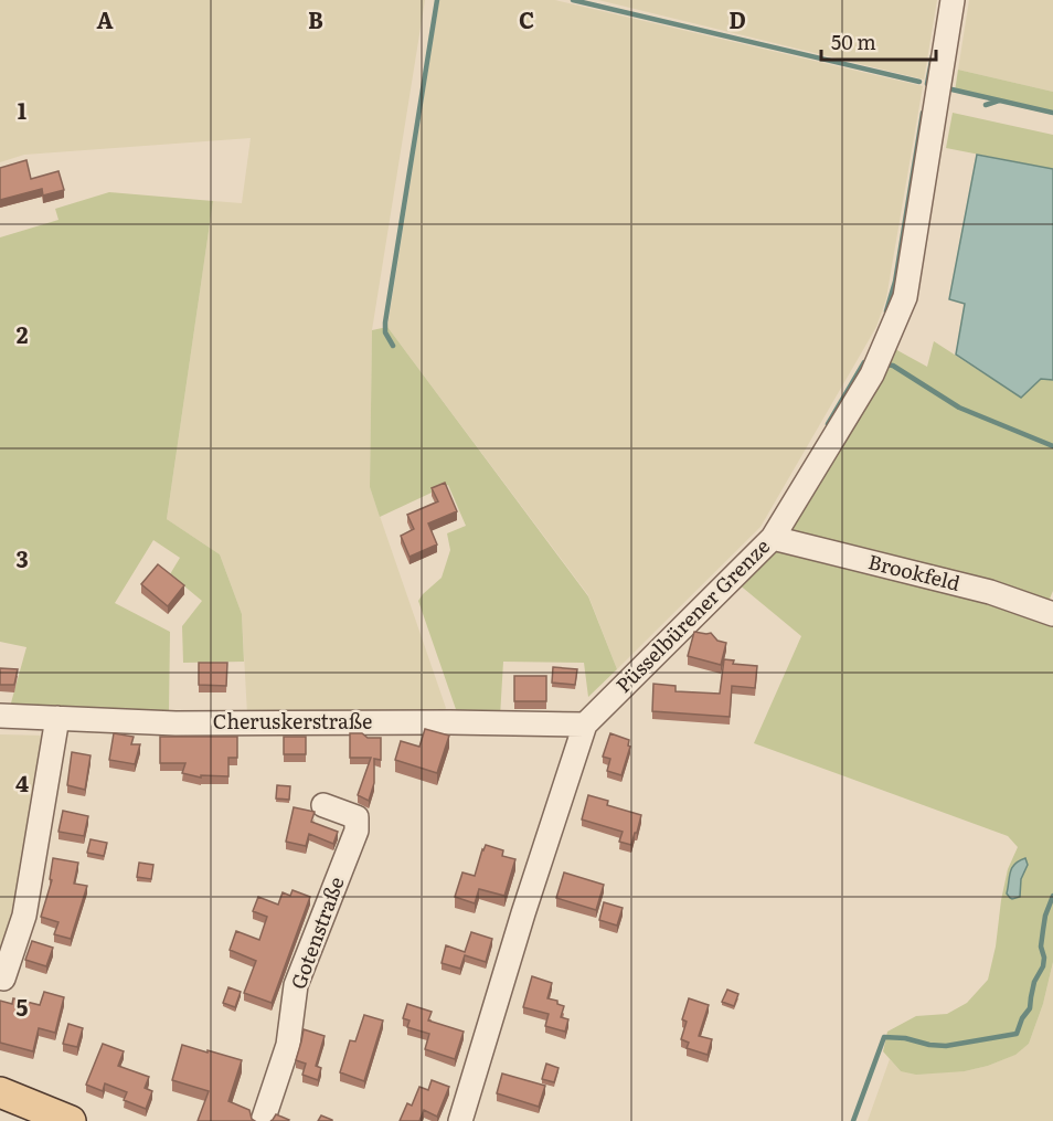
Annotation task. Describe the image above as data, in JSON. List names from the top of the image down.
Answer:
{
  "streets": {
    "street": [
      "Brookfeld",
      "Püsselbürener Grenze",
      "Cheruskerstraße",
      "Gotenstraße"
    ]
  },
  "crossings": [
    ["Brookfeld", "Püsselbürener Grenze"],
    ["Püsselbürener Grenze", "Cheruskerstraße"]
  ],
  "scale_bar": "50 m",
  "grid": {
    "columns": [
      "A",
      "B",
      "C",
      "D"
    ],
    "rows": [
      "1",
      "2",
      "3",
      "4",
      "5"
    ]
  }
}
